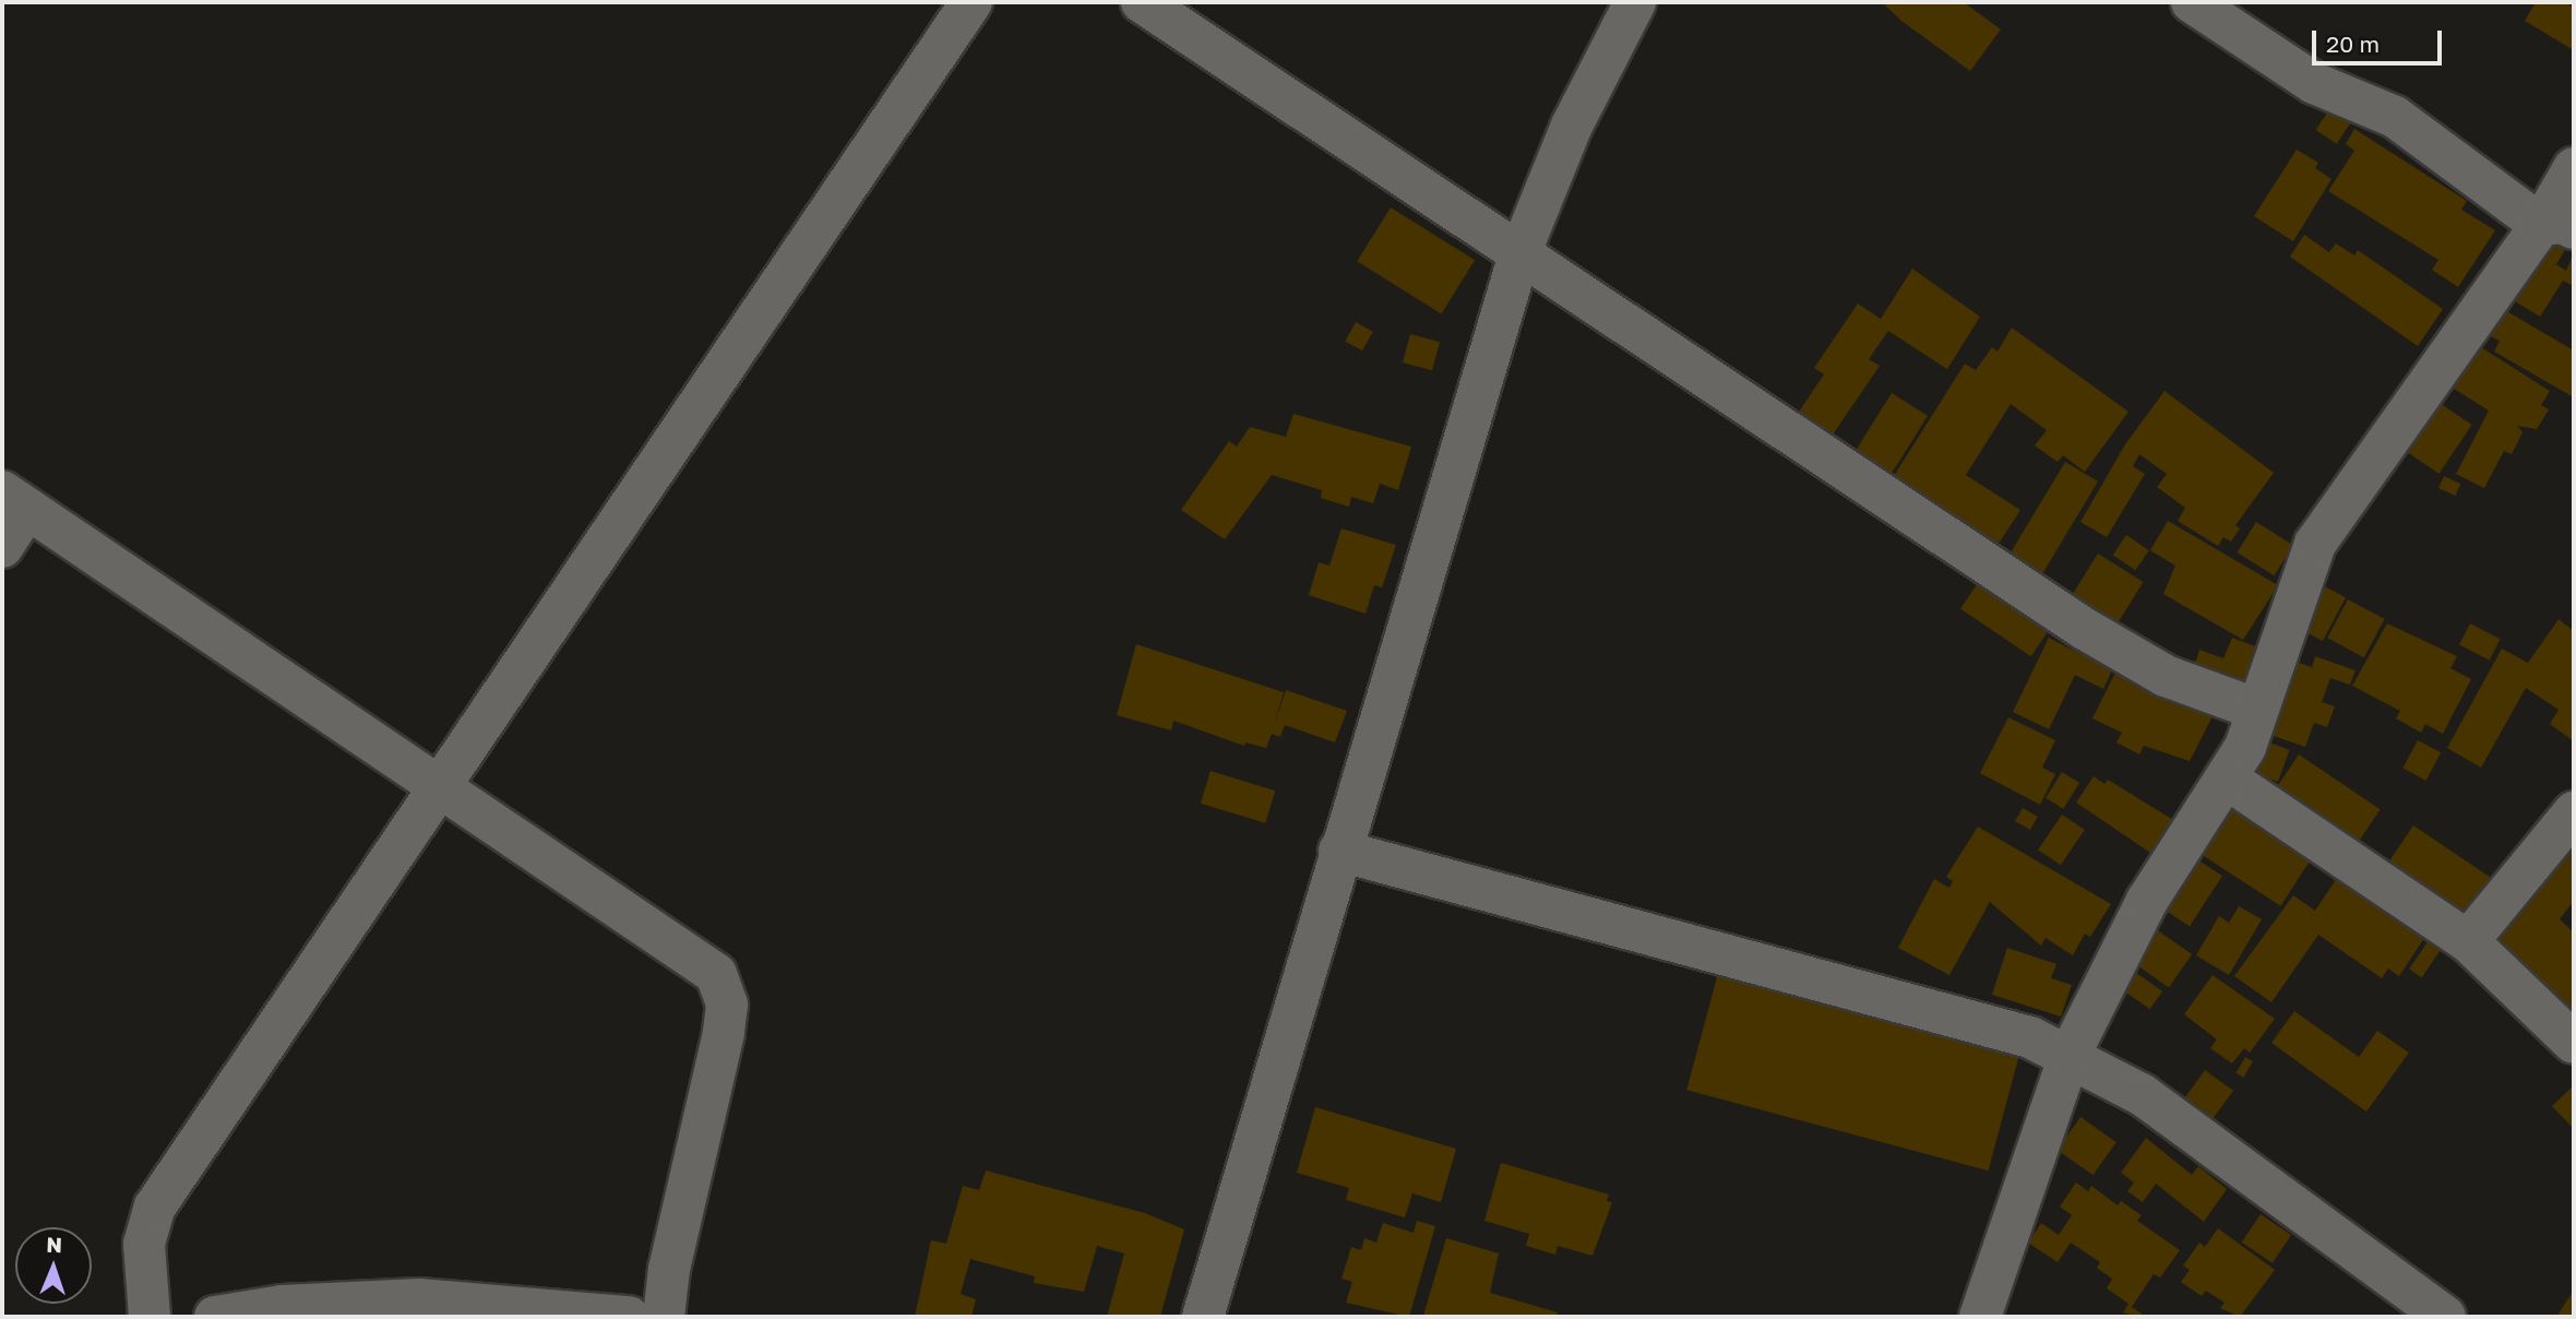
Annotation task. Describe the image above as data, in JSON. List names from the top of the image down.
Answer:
{
  "scale_bar": "20 m",
  "north": "top"
}
